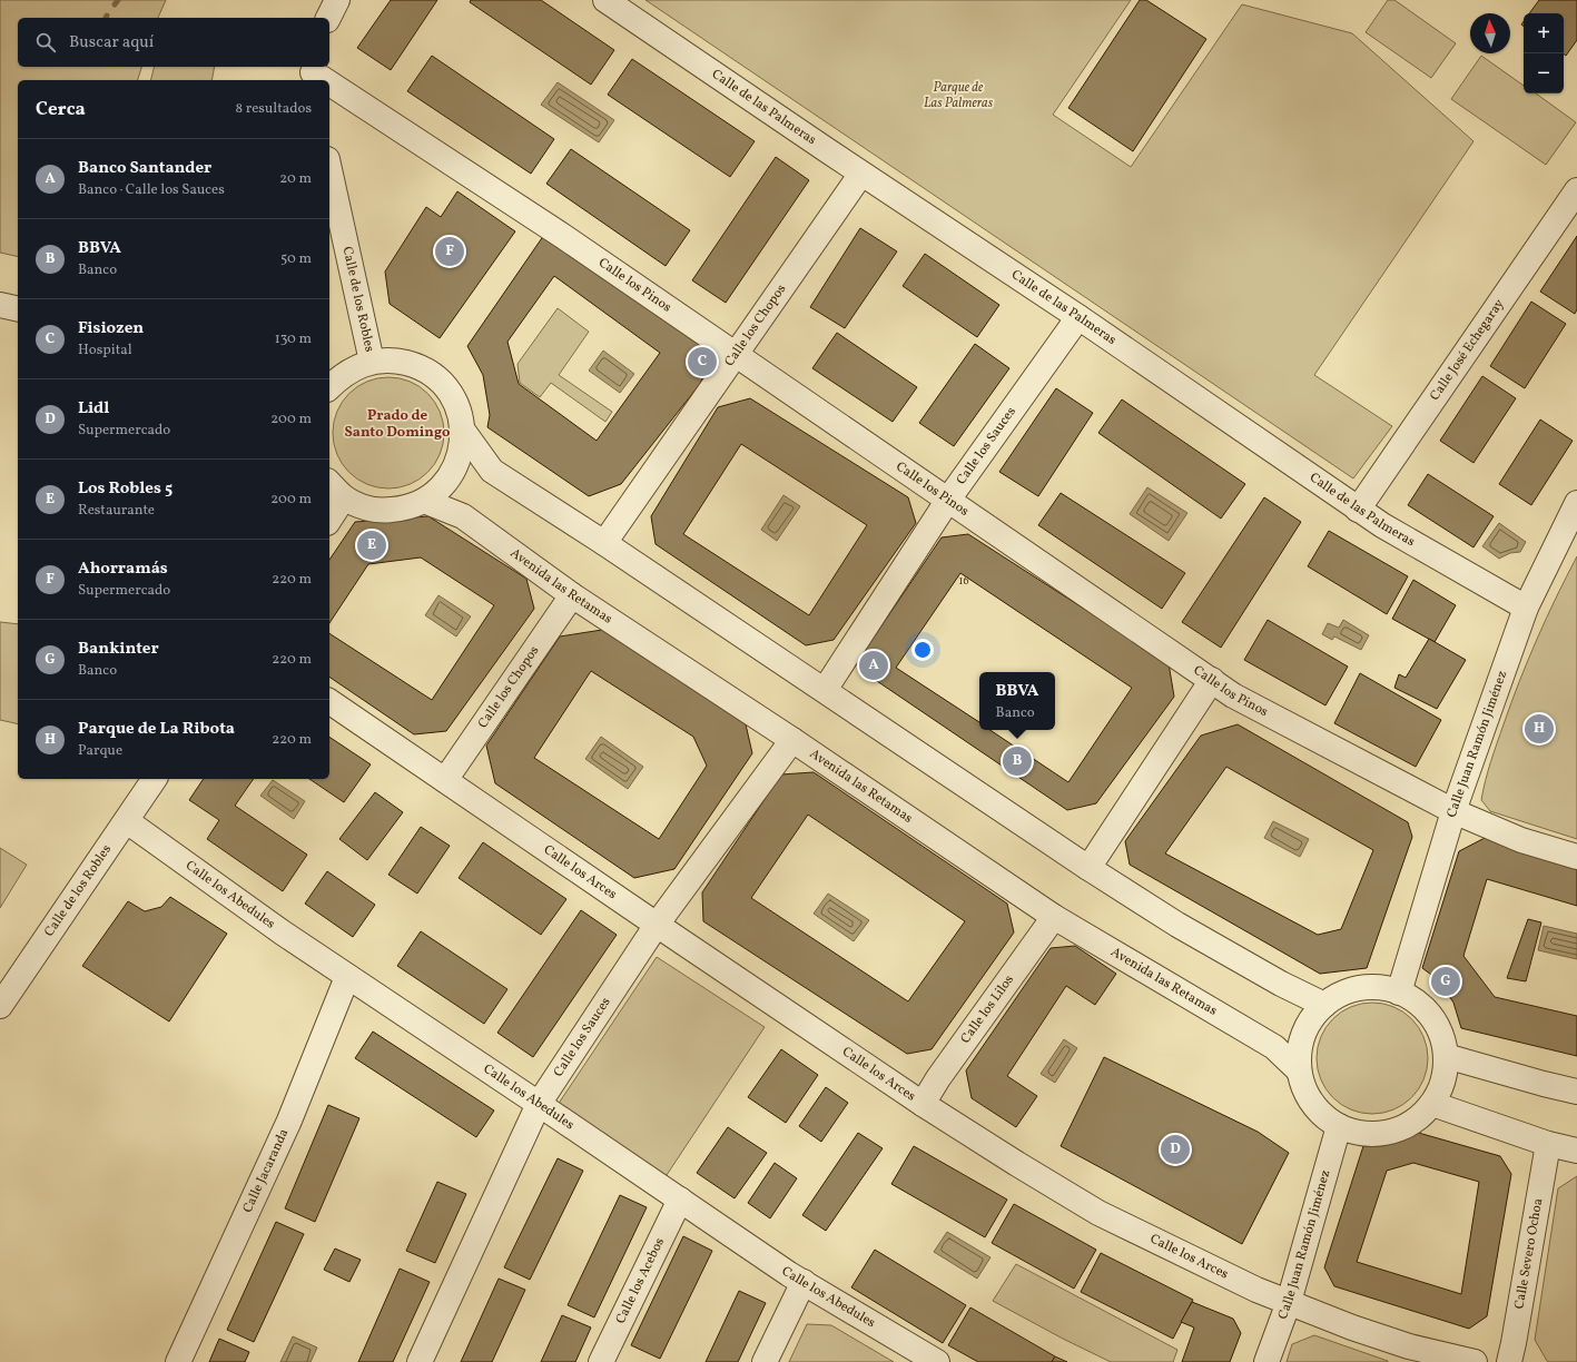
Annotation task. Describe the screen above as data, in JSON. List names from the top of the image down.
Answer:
{
  "streets": {
    "street": [
      "Calle de las Palmeras",
      "Calle los Pinos",
      "Calle de los Robles",
      "Calle los Chopos",
      "Calle José Echegaray",
      "Calle los Sauces",
      "Avenida las Retamas",
      "Calle Juan Ramón Jiménez",
      "Calle los Arces",
      "Calle los Abedules",
      "Calle los Lilos",
      "Calle Jacaranda",
      "Calle Severo Ochoa",
      "Calle los Acebos"
    ]
  },
  "crossings": [
    ["Calle de las Palmeras", "Calle los Chopos"],
    ["Calle de las Palmeras", "Calle José Echegaray"],
    ["Calle de las Palmeras", "Calle los Sauces"],
    ["Calle de las Palmeras", "Calle Juan Ramón Jiménez"],
    ["Calle los Pinos", "Calle los Chopos"],
    ["Calle los Pinos", "Calle los Sauces"],
    ["Calle los Pinos", "Calle Juan Ramón Jiménez"],
    ["Calle de los Robles", "Calle los Abedules"],
    ["Calle los Chopos", "Avenida las Retamas"],
    ["Calle los Chopos", "Calle los Arces"],
    ["Calle los Sauces", "Avenida las Retamas"],
    ["Calle los Sauces", "Calle los Arces"],
    ["Calle los Sauces", "Calle los Abedules"],
    ["Avenida las Retamas", "Calle Juan Ramón Jiménez"],
    ["Avenida las Retamas", "Calle los Lilos"],
    ["Calle Juan Ramón Jiménez", "Calle los Arces"],
    ["Calle los Arces", "Calle los Lilos"],
    ["Calle los Abedules", "Calle Jacaranda"],
    ["Calle los Abedules", "Calle los Acebos"]
  ],
  "districts": ["Prado de Santo Domingo"],
  "parks": ["Parque de Las Palmeras"],
  "house_numbers": ["16"],
  "north": "top",
  "page": {
    "map_buttons": ["+", "−"],
    "search": "Buscar aquí",
    "heading": ["Cerca", "8 resultados"],
    "list": [
      {
        "mark": "A",
        "name": "Banco Santander",
        "note": "Banco · Calle los Sauces",
        "value": "20 m"
      },
      {
        "mark": "B",
        "name": "BBVA",
        "note": "Banco",
        "value": "50 m"
      },
      {
        "mark": "C",
        "name": "Fisiozen",
        "note": "Hospital",
        "value": "130 m"
      },
      {
        "mark": "D",
        "name": "Lidl",
        "note": "Supermercado",
        "value": "200 m"
      },
      {
        "mark": "E",
        "name": "Los Robles 5",
        "note": "Restaurante",
        "value": "200 m"
      },
      {
        "mark": "F",
        "name": "Ahorramás",
        "note": "Supermercado",
        "value": "220 m"
      },
      {
        "mark": "G",
        "name": "Bankinter",
        "note": "Banco",
        "value": "220 m"
      },
      {
        "mark": "H",
        "name": "Parque de La Ribota",
        "note": "Parque",
        "value": "220 m"
      }
    ],
    "pins": [
      "F",
      "C",
      "E",
      "A",
      "H",
      "B",
      "G",
      "D"
    ],
    "popup": ["BBVA", "Banco"]
  }
}
